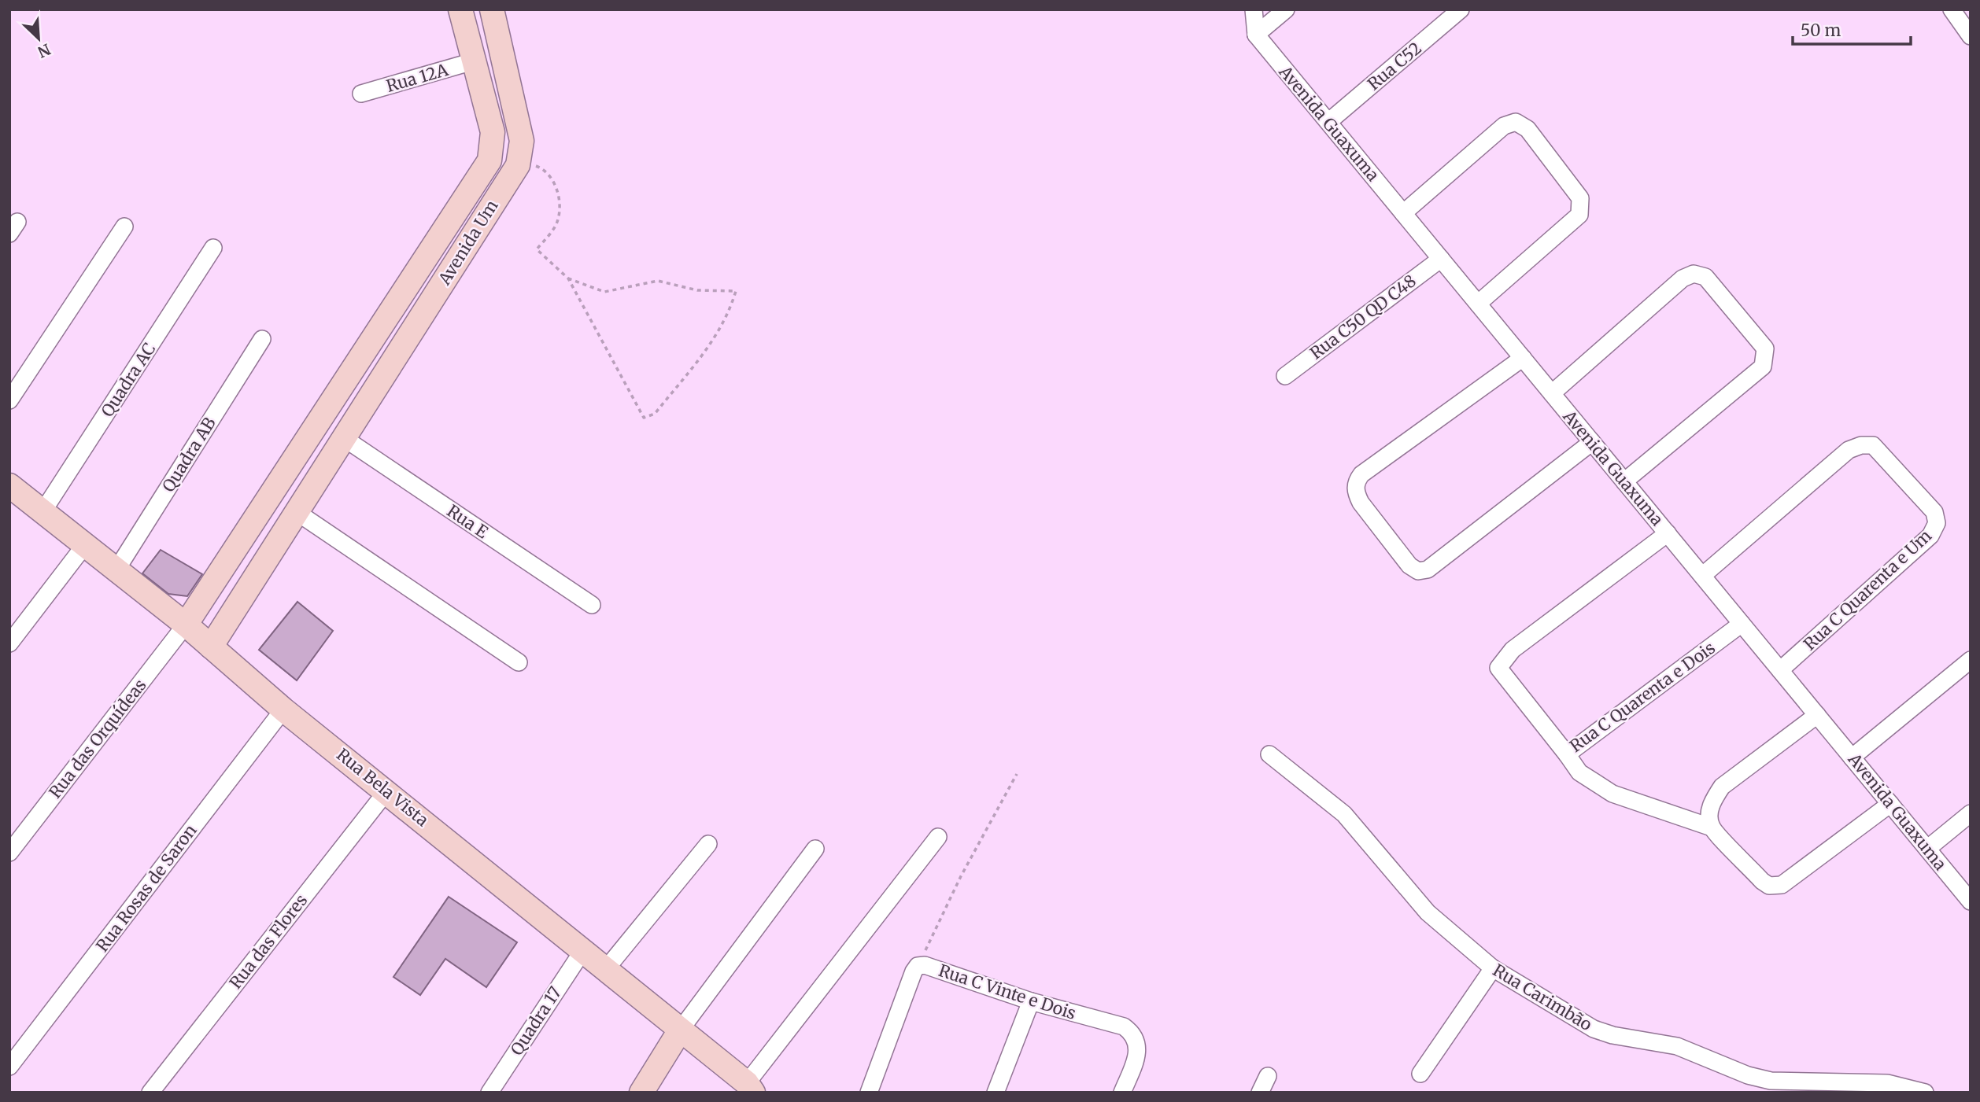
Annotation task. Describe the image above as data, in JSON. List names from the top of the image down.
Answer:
{
  "streets": {
    "street": [
      "Rua C52",
      "Rua 12A",
      "Avenida Guaxuma",
      "Avenida Um",
      "Rua C50 QD C48",
      "Quadra AC",
      "Quadra AB",
      "Rua E",
      "Rua C Quarenta e Um",
      "Rua C Quarenta e Dois",
      "Rua das Orquídeas",
      "Rua Bela Vista",
      "Rua Rosas de Saron",
      "Rua das Flores",
      "Rua C Vinte e Dois",
      "Rua Carimbão",
      "Quadra 17"
    ]
  },
  "crossings": [
    ["Rua C52", "Avenida Guaxuma"],
    ["Rua 12A", "Avenida Um"],
    ["Avenida Guaxuma", "Rua C50 QD C48"],
    ["Avenida Guaxuma", "Rua C Quarenta e Um"],
    ["Avenida Guaxuma", "Rua C Quarenta e Dois"],
    ["Avenida Um", "Rua E"],
    ["Avenida Um", "Rua das Orquídeas"],
    ["Avenida Um", "Rua Bela Vista"],
    ["Quadra AC", "Rua Bela Vista"],
    ["Quadra AB", "Rua Bela Vista"],
    ["Rua das Orquídeas", "Rua Bela Vista"],
    ["Rua Bela Vista", "Rua Rosas de Saron"],
    ["Rua Bela Vista", "Rua das Flores"],
    ["Rua Bela Vista", "Quadra 17"]
  ],
  "scale_bar": "50 m",
  "north": "bottom right"
}
